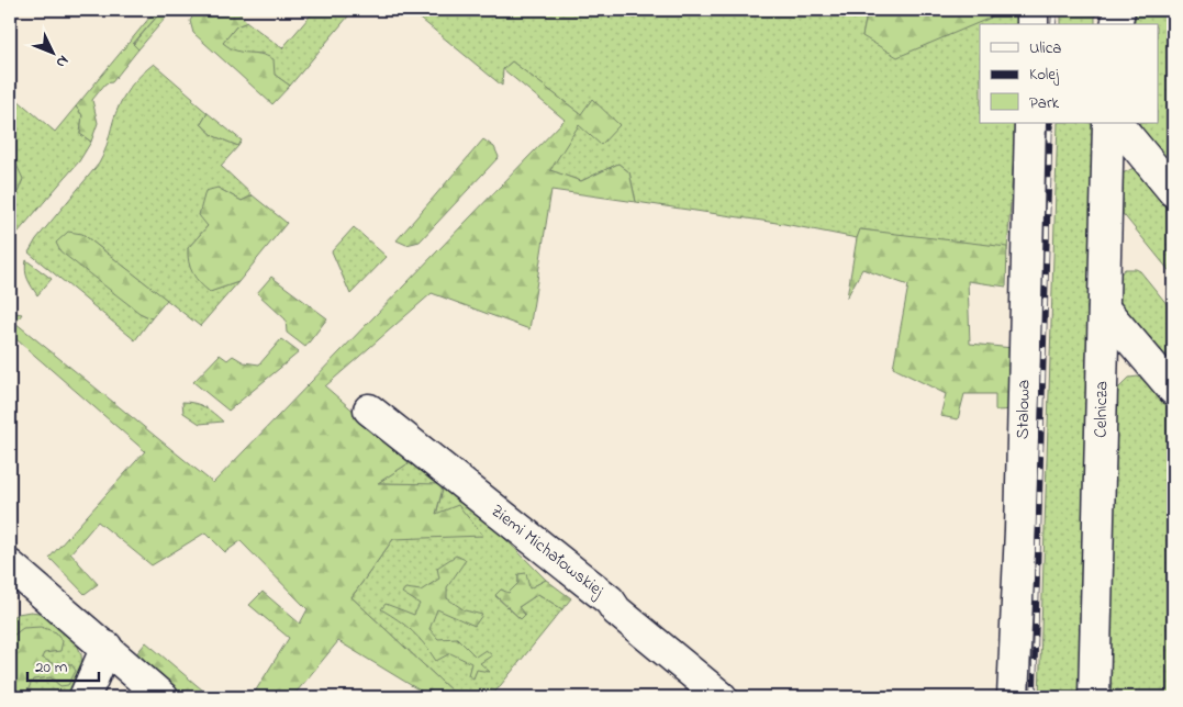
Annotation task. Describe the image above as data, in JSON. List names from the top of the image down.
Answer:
{
  "streets": {
    "street": ["Stalowa", "Celnicza", "Ziemi Michałowskiej"]
  },
  "legend": ["Ulica", "Kolej", "Park"],
  "scale_bar": "20 m",
  "north": "bottom right"
}
